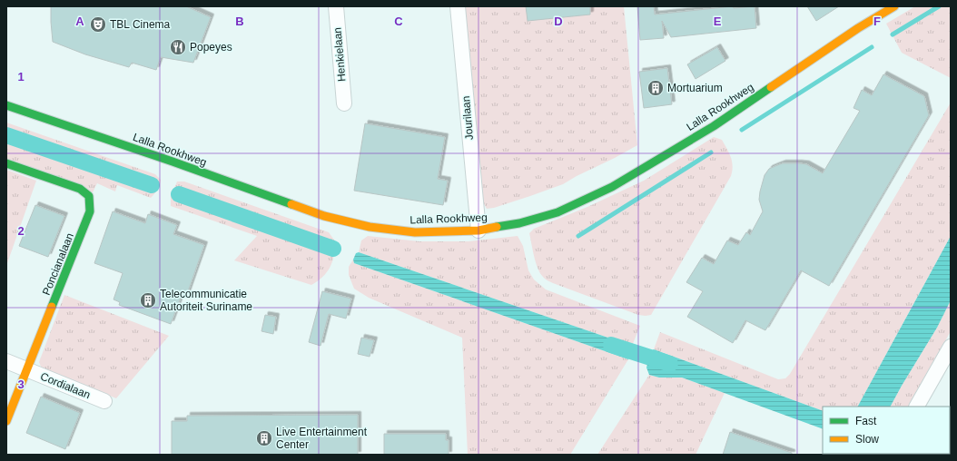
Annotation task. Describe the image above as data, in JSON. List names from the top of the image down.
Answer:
{
  "streets": {
    "street": [
      "Henkielaan",
      "Lalla Rookhweg",
      "Jourilaan",
      "Poncianalaan",
      "Cordialaan"
    ]
  },
  "crossings": [
    ["Lalla Rookhweg", "Jourilaan"],
    ["Poncianalaan", "Cordialaan"]
  ],
  "places": {
    "theatre": ["TBL Cinema"],
    "restaurant": ["Popeyes"],
    "building": ["Mortuarium", "Telecommunicatie Autoriteit Suriname", "Live Entertainment Center"]
  },
  "legend": ["Fast", "Slow"],
  "grid": {
    "columns": [
      "A",
      "B",
      "C",
      "D",
      "E",
      "F"
    ],
    "rows": ["1", "2", "3"]
  }
}
